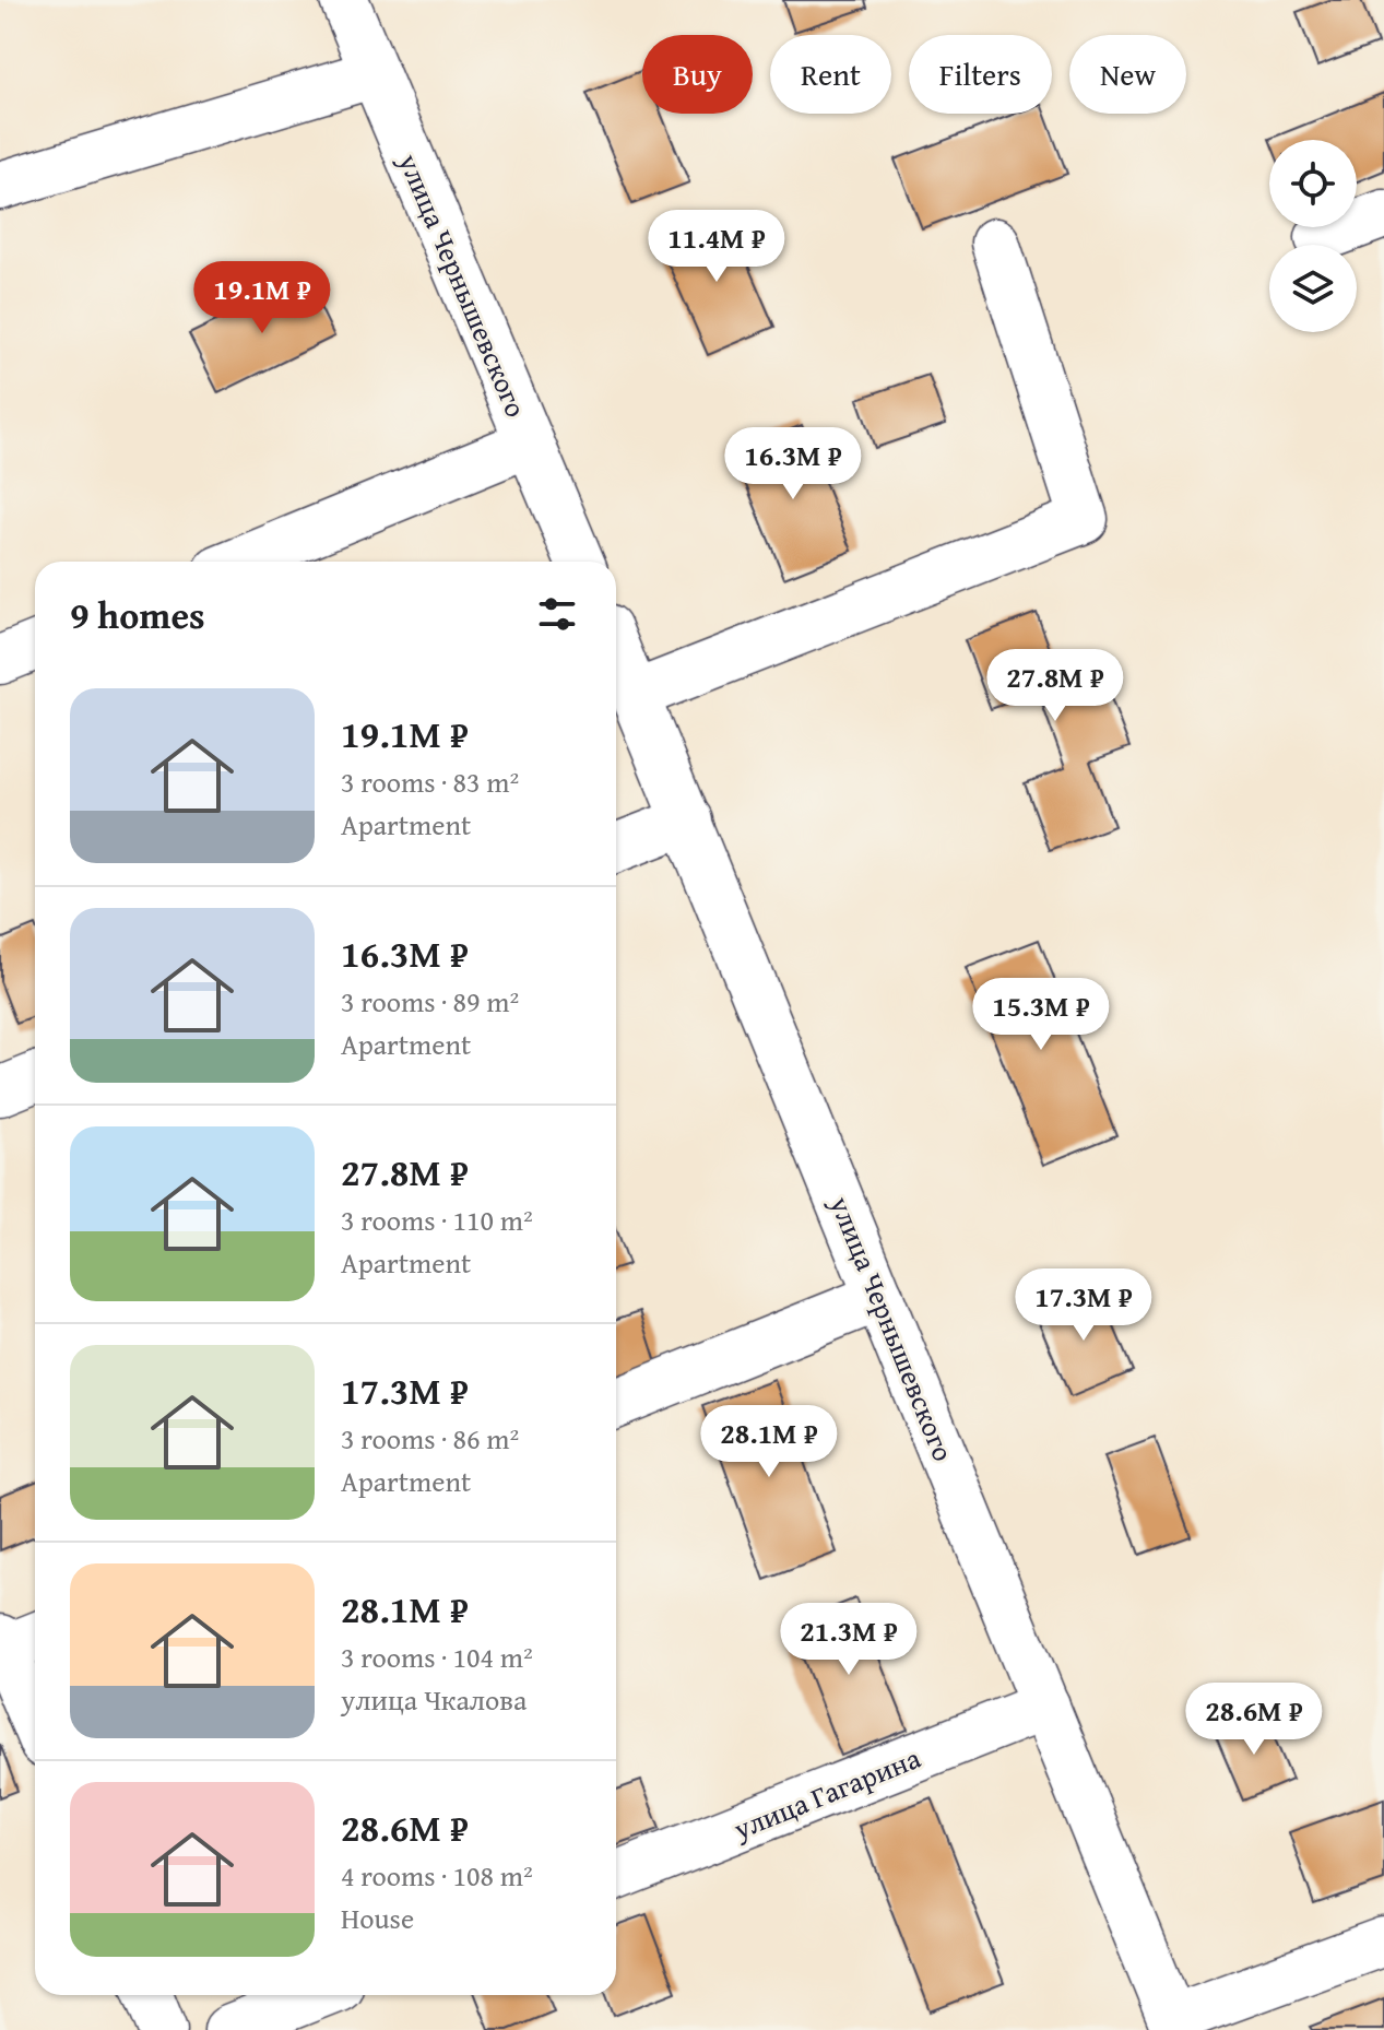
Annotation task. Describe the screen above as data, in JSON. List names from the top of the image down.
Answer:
{
  "streets": {
    "street": ["улица Чернышевского", "улица Гагарина"]
  },
  "crossings": [
    ["улица Чернышевского", "улица Гагарина"]
  ],
  "page": {
    "chip": [
      "Buy",
      "Rent",
      "Filters",
      "New"
    ],
    "price": [
      "11.4M ₽",
      "19.1M ₽",
      "16.3M ₽",
      "27.8M ₽",
      "15.3M ₽",
      "17.3M ₽",
      "28.1M ₽",
      "21.3M ₽",
      "28.6M ₽"
    ],
    "heading": "9 homes",
    "list": [
      {
        "name": "19.1M ₽",
        "note": "3 rooms · 83 m² · Apartment"
      },
      {
        "name": "16.3M ₽",
        "note": "3 rooms · 89 m² · Apartment"
      },
      {
        "name": "27.8M ₽",
        "note": "3 rooms · 110 m² · Apartment"
      },
      {
        "name": "17.3M ₽",
        "note": "3 rooms · 86 m² · Apartment"
      },
      {
        "name": "28.1M ₽",
        "note": "3 rooms · 104 m² · улица Чкалова"
      },
      {
        "name": "28.6M ₽",
        "note": "4 rooms · 108 m² · House"
      }
    ]
  }
}
